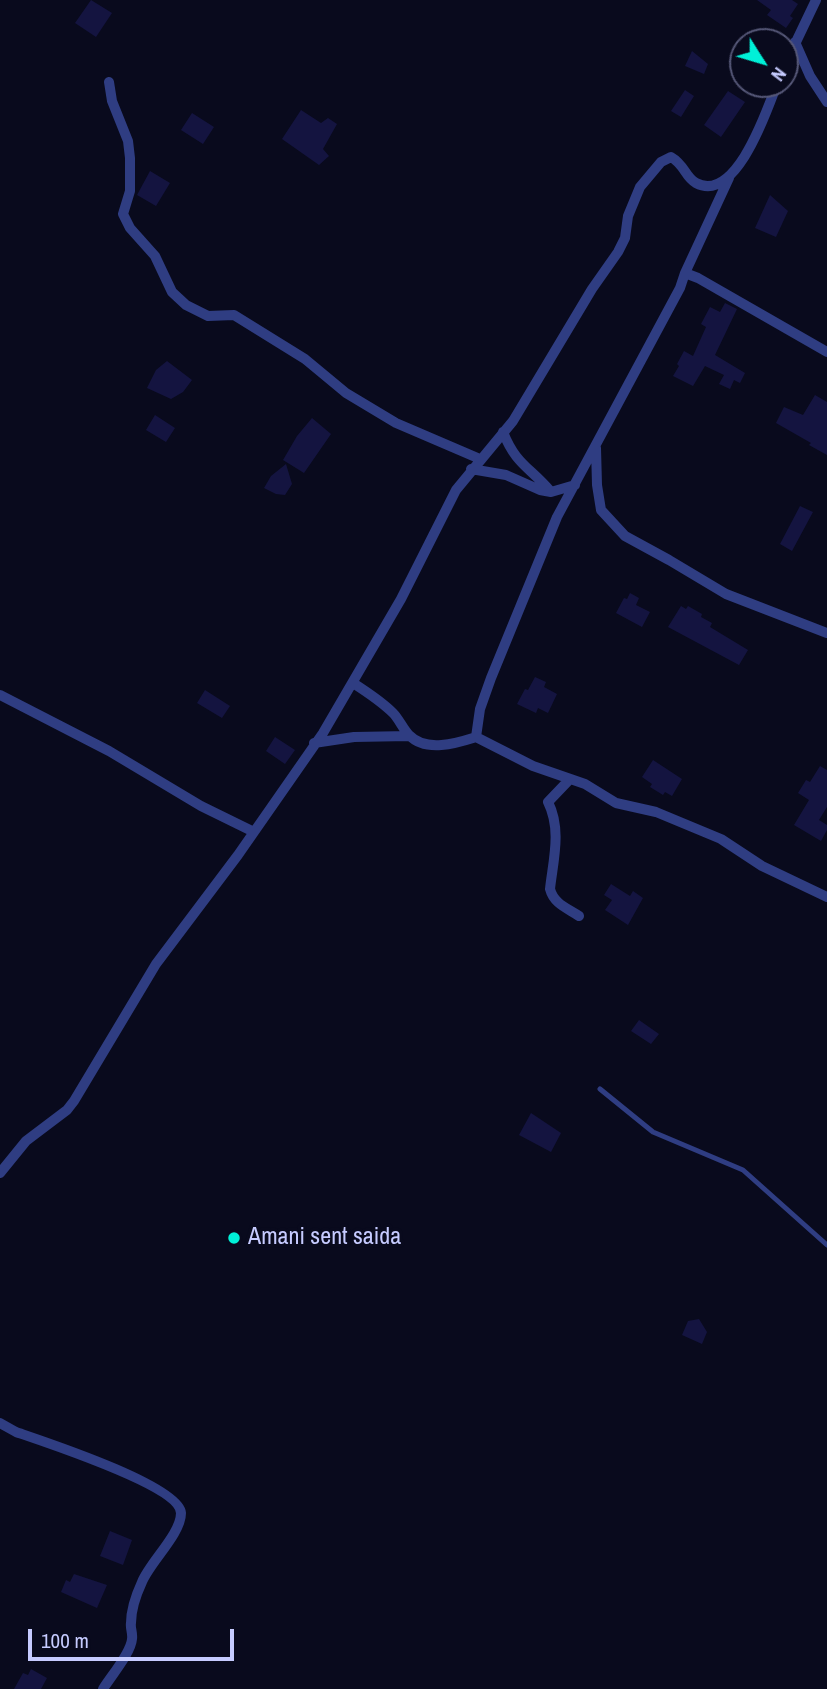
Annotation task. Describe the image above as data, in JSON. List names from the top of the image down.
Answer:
{
  "places": ["Amani sent saida"],
  "scale_bar": "100 m",
  "north": "bottom right"
}
